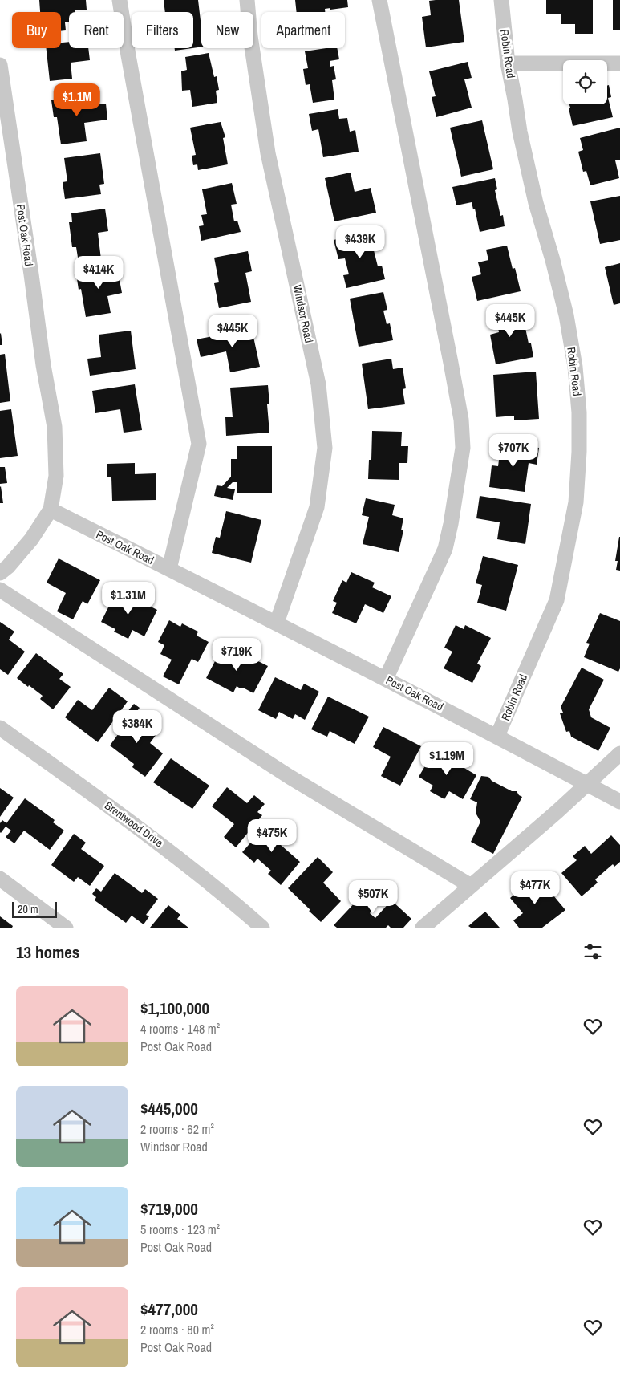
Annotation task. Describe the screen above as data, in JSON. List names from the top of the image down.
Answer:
{
  "streets": {
    "street": [
      "Robin Road",
      "Post Oak Road",
      "Windsor Road",
      "Brentwood Drive"
    ]
  },
  "crossings": [
    ["Robin Road", "Post Oak Road"],
    ["Post Oak Road", "Windsor Road"]
  ],
  "scale_bar": "20 m",
  "page": {
    "chip": [
      "Buy",
      "Rent",
      "Filters",
      "New",
      "Apartment"
    ],
    "price": [
      "$1.1M",
      "$439K",
      "$414K",
      "$445K",
      "$445K",
      "$707K",
      "$1.31M",
      "$719K",
      "$384K",
      "$1.19M",
      "$475K",
      "$477K",
      "$507K"
    ],
    "scale": "20 m",
    "heading": "13 homes",
    "list": [
      {
        "name": "$1,100,000",
        "note": "4 rooms · 148 m² · Post Oak Road"
      },
      {
        "name": "$445,000",
        "note": "2 rooms · 62 m² · Windsor Road"
      },
      {
        "name": "$719,000",
        "note": "5 rooms · 123 m² · Post Oak Road"
      },
      {
        "name": "$477,000",
        "note": "2 rooms · 80 m² · Post Oak Road"
      }
    ]
  }
}
